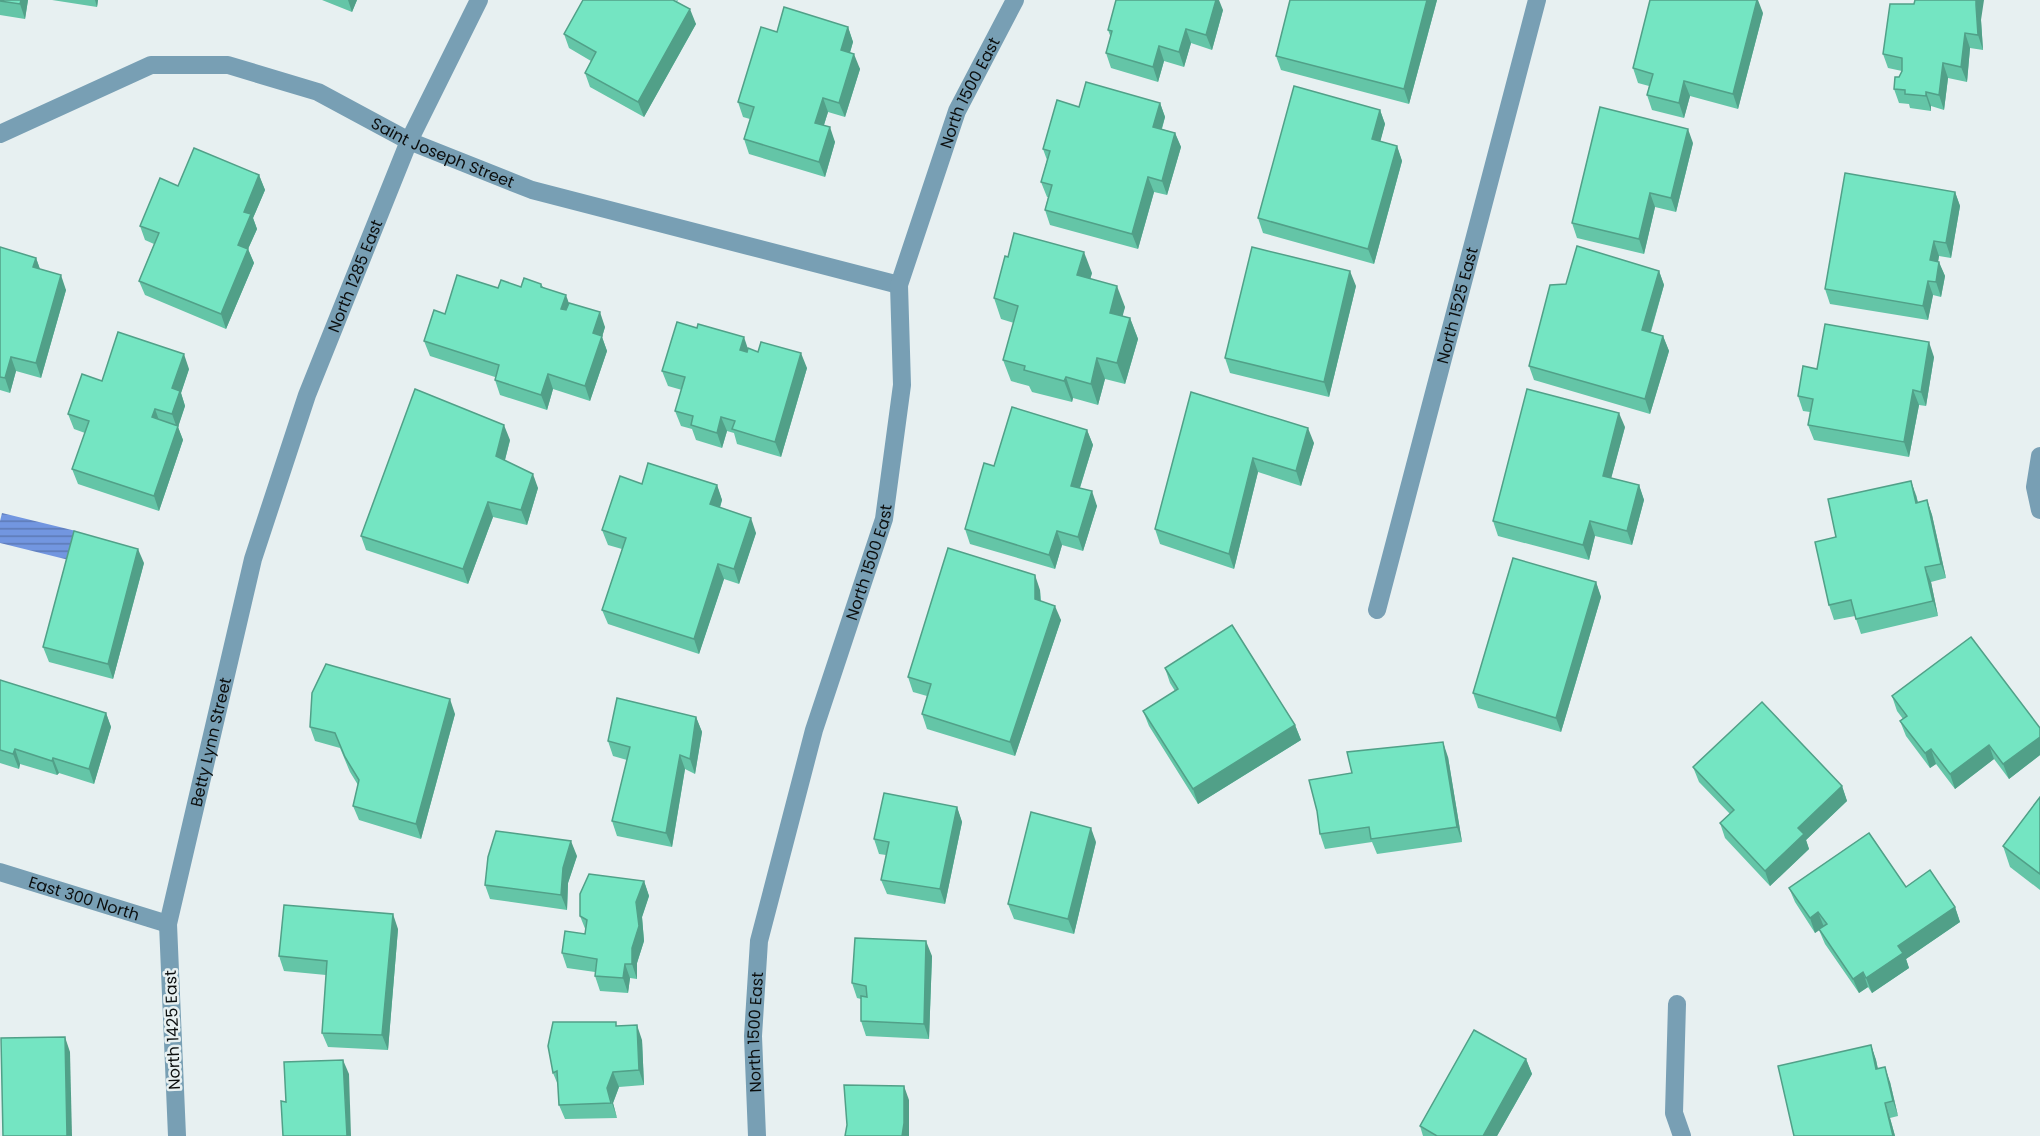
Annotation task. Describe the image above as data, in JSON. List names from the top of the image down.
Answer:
{
  "streets": {
    "street": [
      "North 1500 East",
      "Saint Joseph Street",
      "North 1285 East",
      "North 1525 East",
      "Betty Lynn Street",
      "East 300 North",
      "North 1425 East"
    ]
  },
  "crossings": [
    ["North 1500 East", "Saint Joseph Street"],
    ["Saint Joseph Street", "North 1285 East"],
    ["North 1285 East", "Betty Lynn Street"],
    ["Betty Lynn Street", "East 300 North"],
    ["Betty Lynn Street", "North 1425 East"],
    ["East 300 North", "North 1425 East"]
  ]
}
